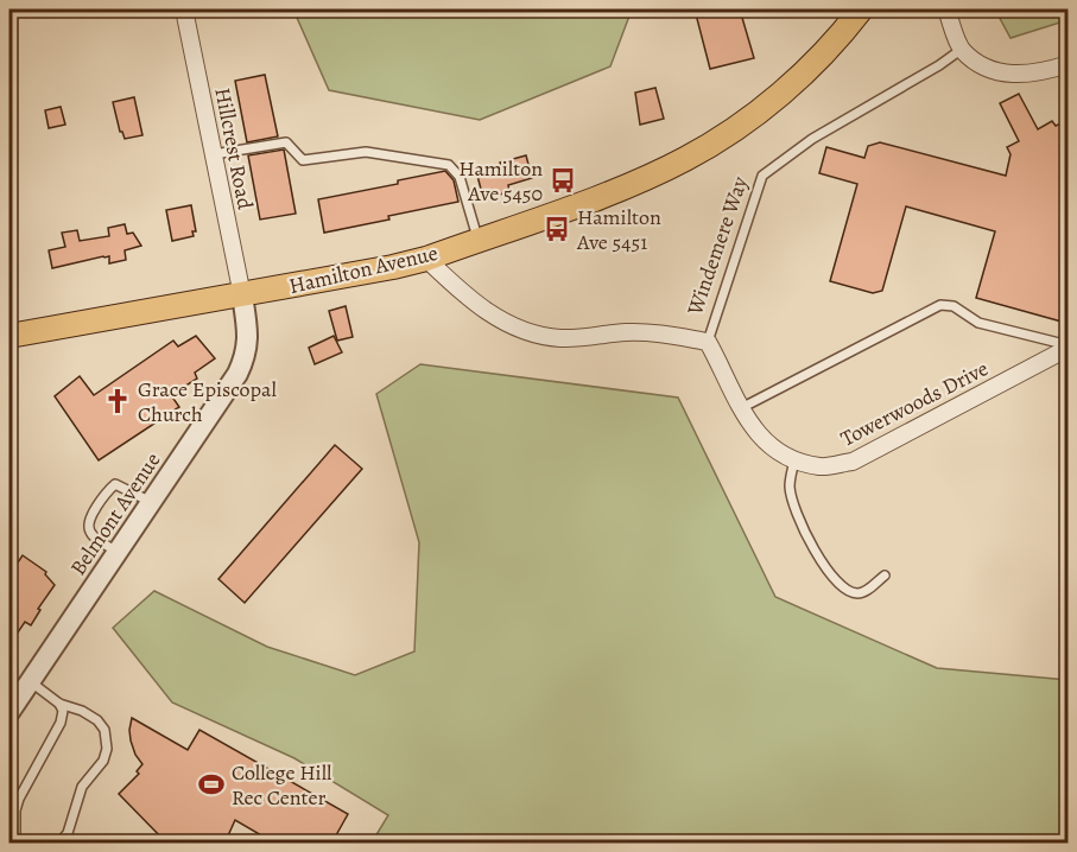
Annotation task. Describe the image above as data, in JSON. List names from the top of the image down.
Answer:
{
  "streets": {
    "main road": ["Hamilton Avenue"],
    "street": [
      "Hillcrest Road",
      "Windemere Way",
      "Towerwoods Drive",
      "Belmont Avenue"
    ]
  },
  "crossings": [
    ["Hillcrest Road", "Hamilton Avenue"],
    ["Hillcrest Road", "Belmont Avenue"],
    ["Windemere Way", "Hamilton Avenue"],
    ["Windemere Way", "Towerwoods Drive"],
    ["Hamilton Avenue", "Belmont Avenue"]
  ],
  "places": {
    "bus stop": ["Hamilton Ave 5450", "Hamilton Ave 5451"],
    "church": ["Grace Episcopal Church"],
    "sports": ["College Hill Rec Center"]
  }
}
